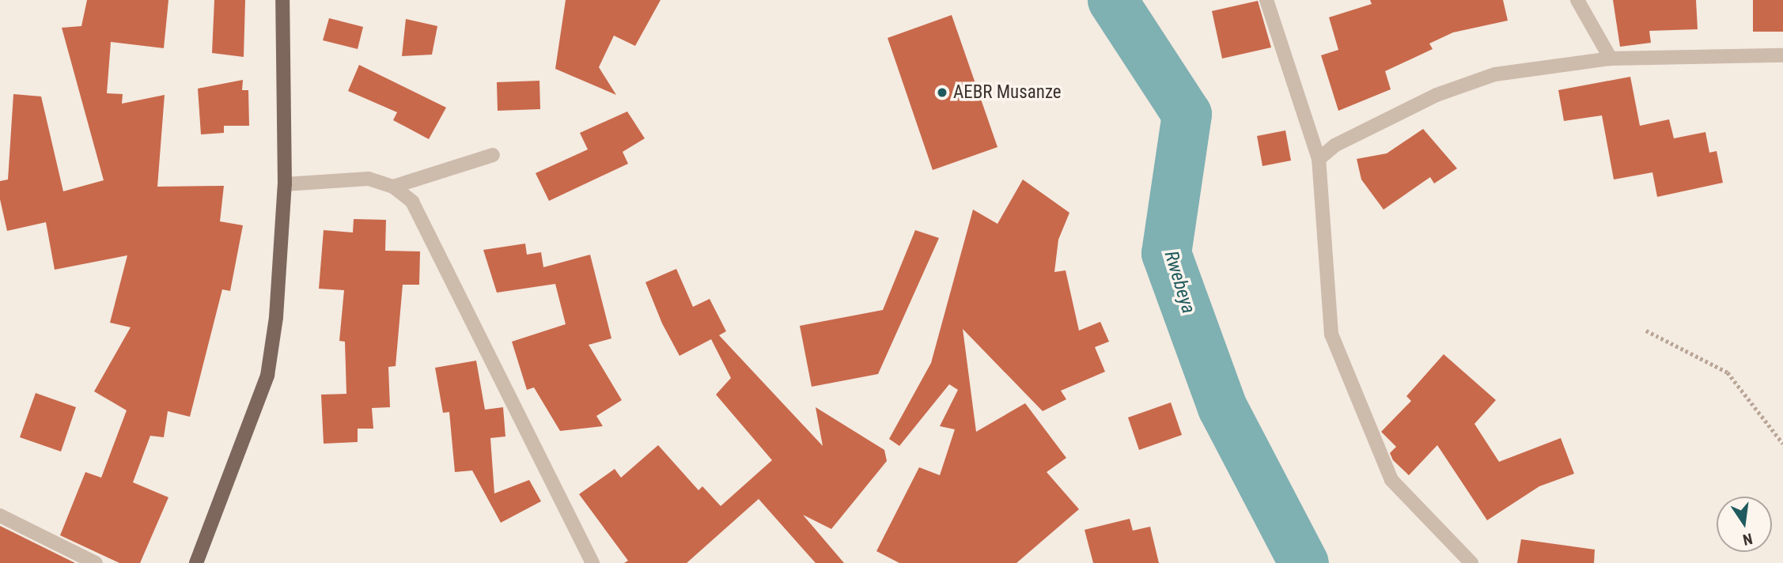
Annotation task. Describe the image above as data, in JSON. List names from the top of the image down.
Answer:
{
  "water": ["Rwebeya"],
  "places": ["AEBR Musanze"],
  "north": "bottom"
}
